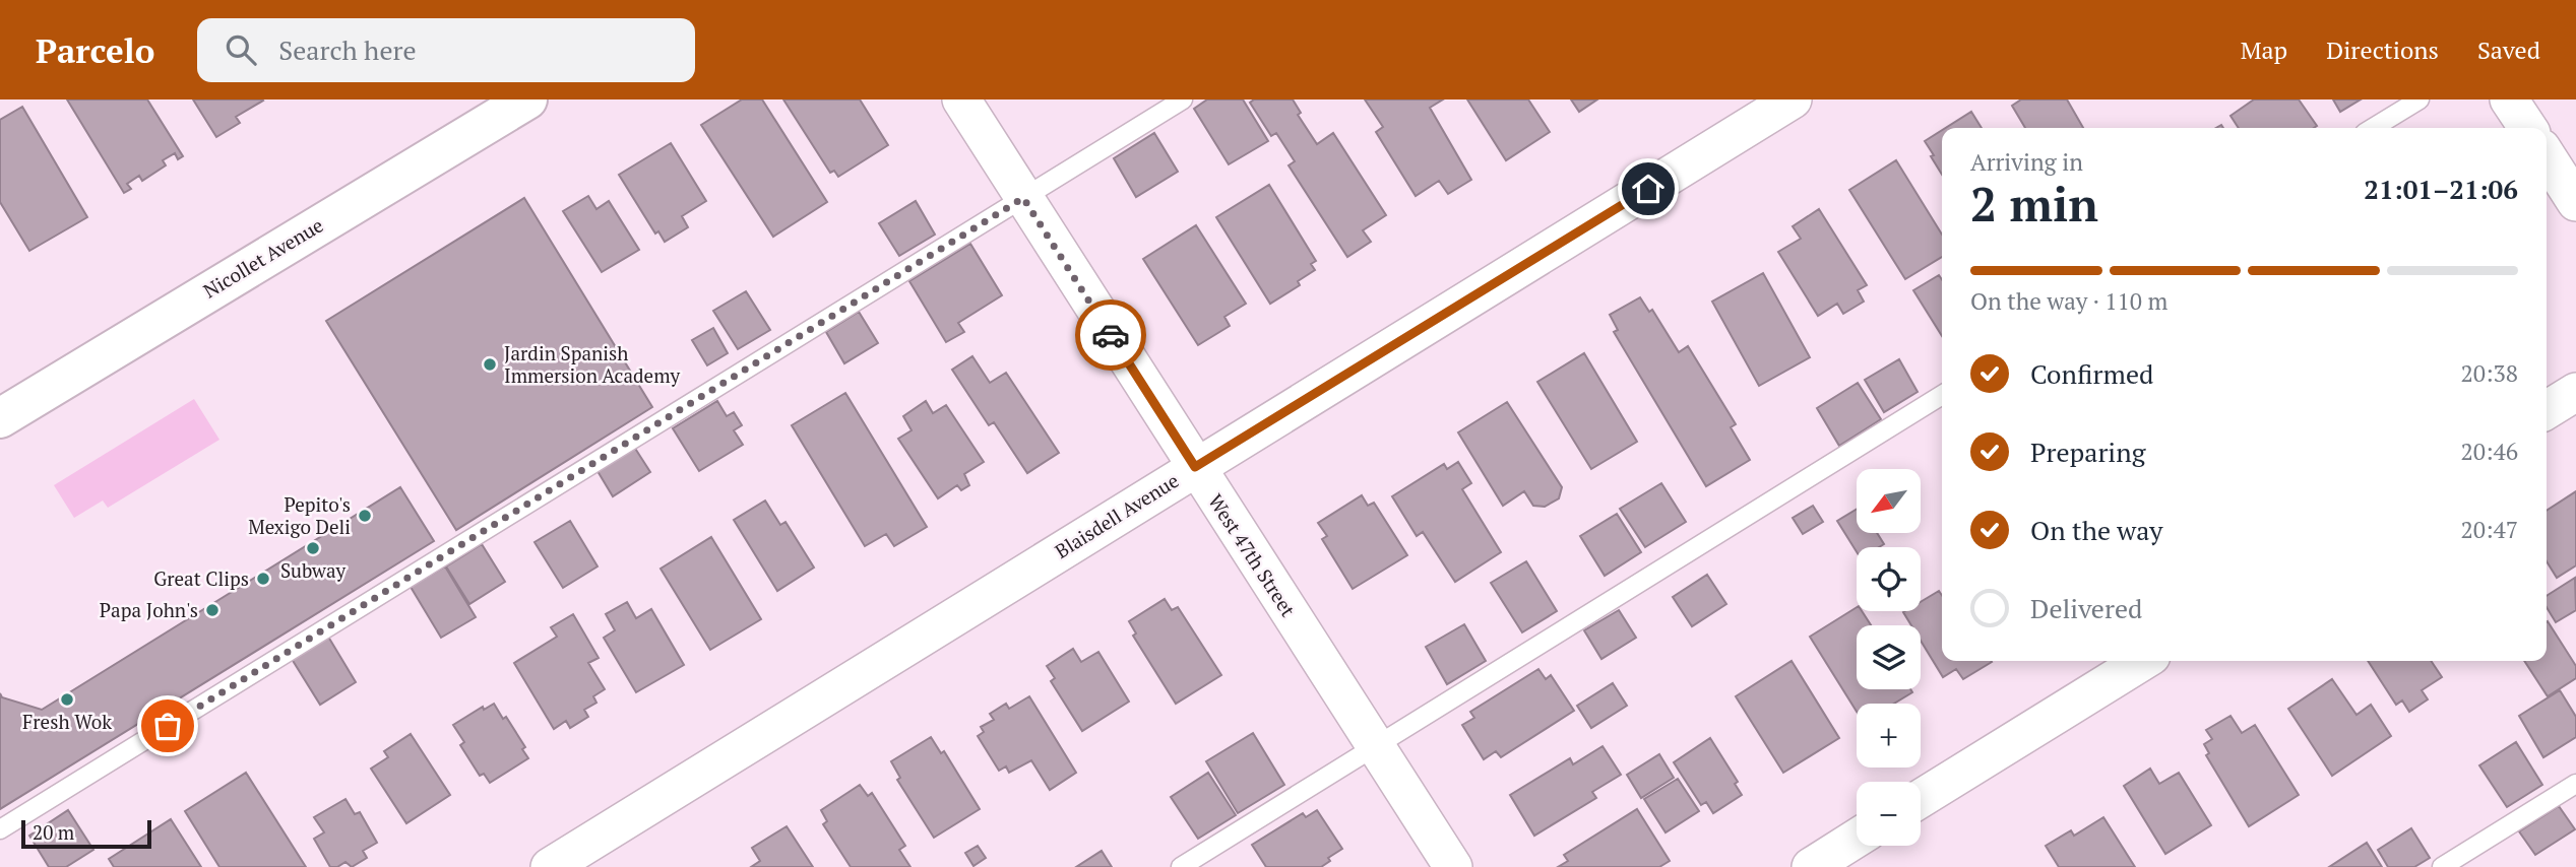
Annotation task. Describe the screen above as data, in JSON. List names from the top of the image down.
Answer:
{
  "streets": {
    "main road": ["Nicollet Avenue"],
    "street": ["Blaisdell Avenue", "West 47th Street"]
  },
  "crossings": [
    ["Blaisdell Avenue", "West 47th Street"]
  ],
  "places": [
    "Jardin Spanish Immersion Academy",
    "Pepito's Mexigo Deli",
    "Subway",
    "Great Clips",
    "Papa John's",
    "Fresh Wok"
  ],
  "scale_bar": "20 m",
  "north": "bottom left",
  "page": {
    "header": "Parcelo",
    "search": "Search here",
    "nav": ["Map", "Directions", "Saved"],
    "heading": ["2 min", "Arriving in", "21:01–21:06"],
    "bar": "On the way · 110 m",
    "list": [
      ["Confirmed", "20:38"],
      ["Preparing", "20:46"],
      ["On the way", "20:47"],
      "Delivered"
    ],
    "map_buttons": ["+", "−"],
    "scale": "20 m"
  }
}
